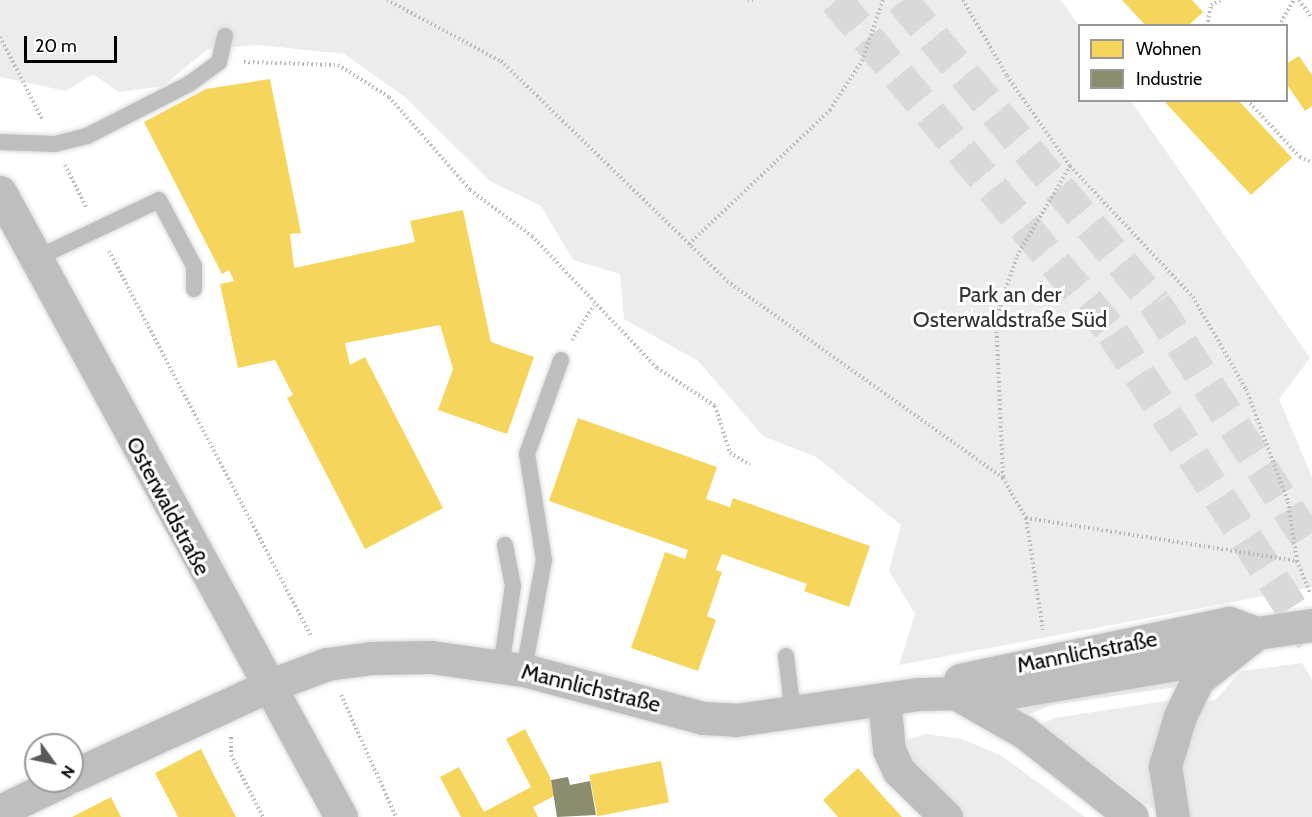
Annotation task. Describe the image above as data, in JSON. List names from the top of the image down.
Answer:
{
  "streets": {
    "main road": ["Osterwaldstraße", "Mannlichstraße"]
  },
  "crossings": [
    ["Osterwaldstraße", "Mannlichstraße"]
  ],
  "parks": ["Park an der Osterwaldstraße Süd"],
  "legend": ["Wohnen", "Industrie"],
  "scale_bar": "20 m",
  "north": "bottom right"
}
